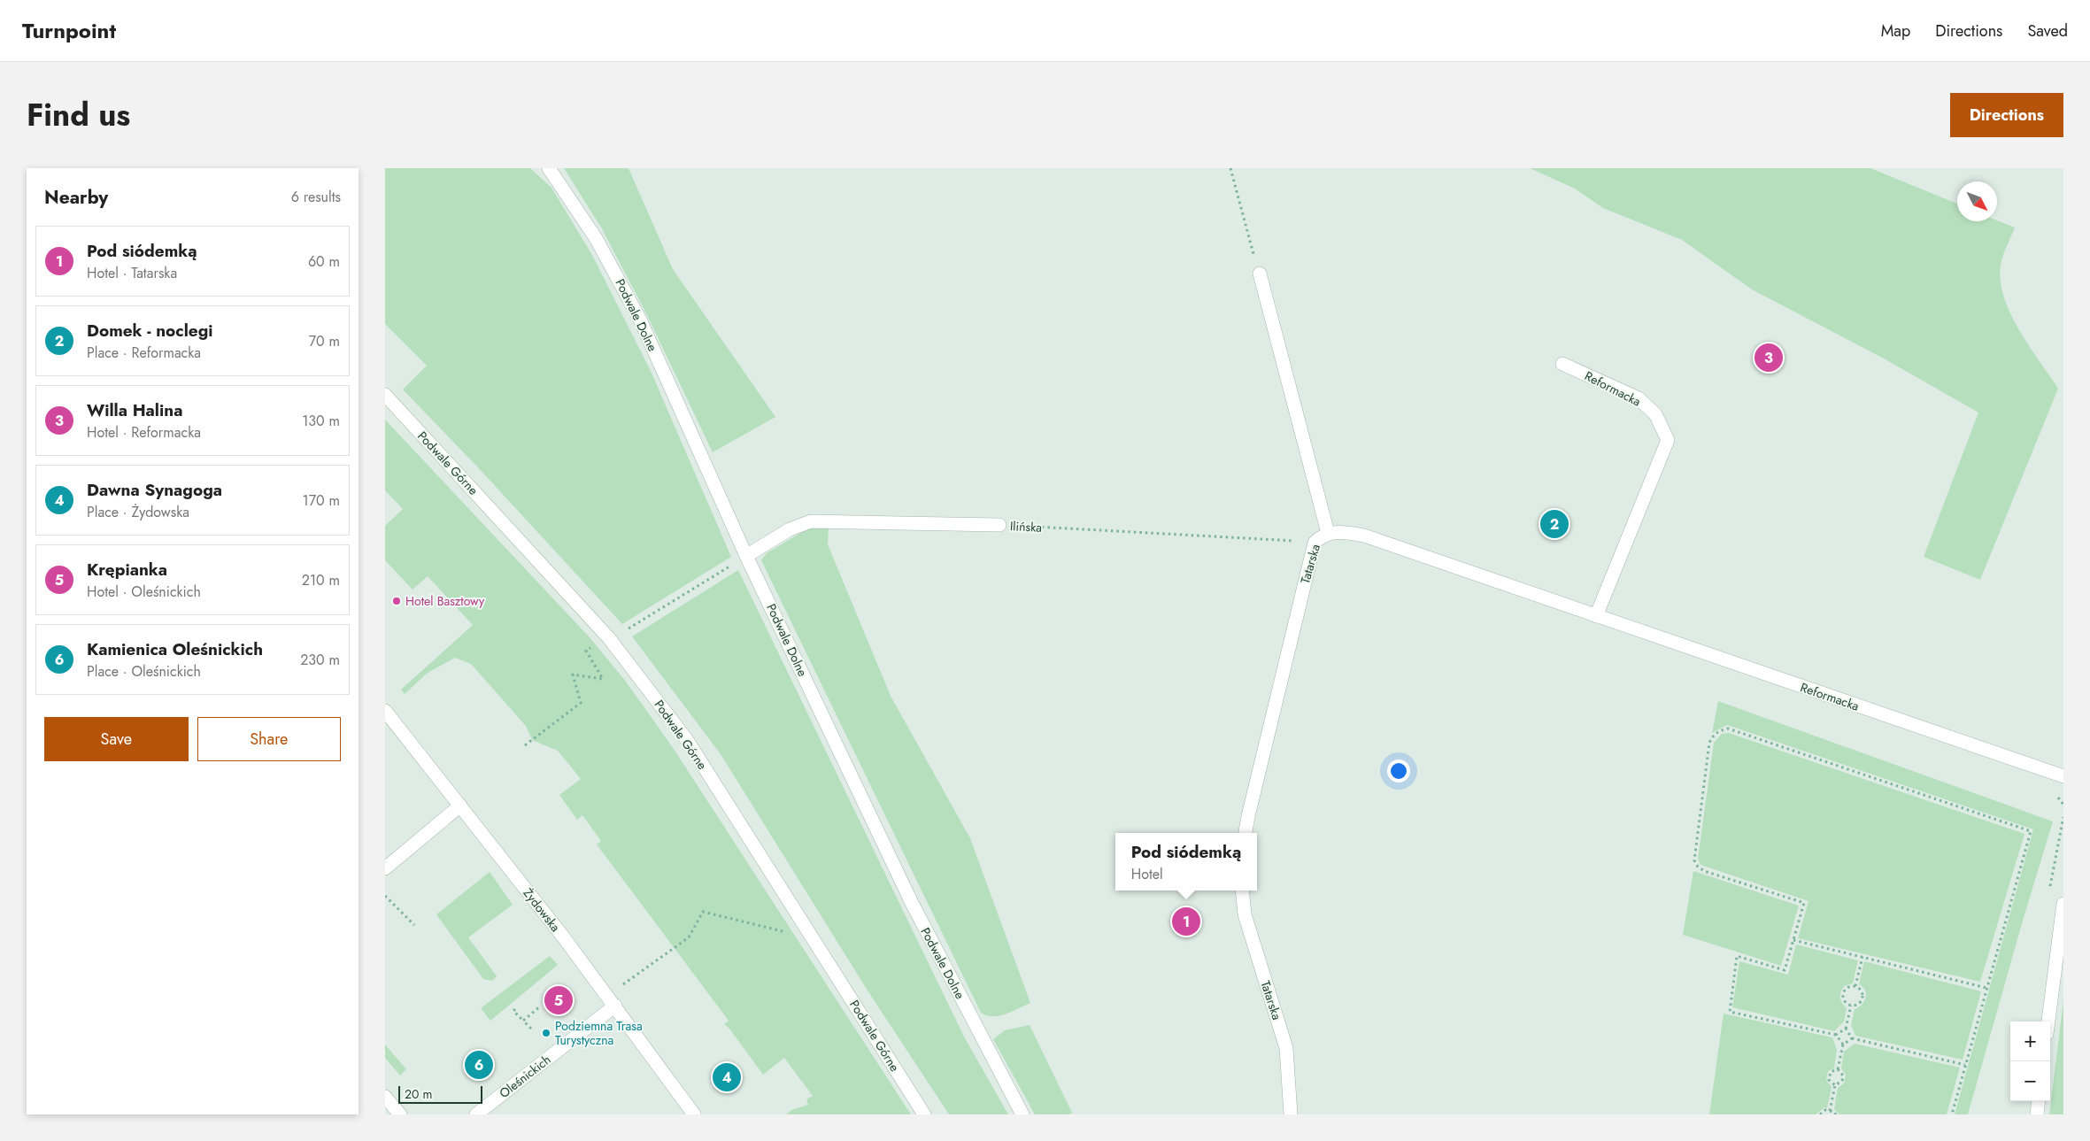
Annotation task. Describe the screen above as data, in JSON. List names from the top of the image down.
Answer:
{
  "streets": {
    "street": [
      "Podwale Dolne",
      "Reformacka",
      "Podwale Górne",
      "Ilińska",
      "Tatarska",
      "Żydowska",
      "Oleśnickich"
    ]
  },
  "crossings": [
    ["Podwale Dolne", "Ilińska"],
    ["Reformacka", "Tatarska"],
    ["Ilińska", "Tatarska"],
    ["Żydowska", "Oleśnickich"]
  ],
  "places": ["Hotel Basztowy", "Podziemna Trasa Turystyczna"],
  "scale_bar": "20 m",
  "north": "bottom right",
  "page": {
    "header": "Turnpoint",
    "nav": ["Map", "Directions", "Saved"],
    "title": "Find us",
    "buttons": [
      "Directions",
      ["Save", "Share"]
    ],
    "heading": ["Nearby", "6 results"],
    "list": [
      {
        "mark": "1",
        "name": "Pod siódemką",
        "note": "Hotel · Tatarska",
        "value": "60 m"
      },
      {
        "mark": "2",
        "name": "Domek - noclegi",
        "note": "Place · Reformacka",
        "value": "70 m"
      },
      {
        "mark": "3",
        "name": "Willa Halina",
        "note": "Hotel · Reformacka",
        "value": "130 m"
      },
      {
        "mark": "4",
        "name": "Dawna Synagoga",
        "note": "Place · Żydowska",
        "value": "170 m"
      },
      {
        "mark": "5",
        "name": "Krępianka",
        "note": "Hotel · Oleśnickich",
        "value": "210 m"
      },
      {
        "mark": "6",
        "name": "Kamienica Oleśnickich",
        "note": "Place · Oleśnickich",
        "value": "230 m"
      }
    ],
    "pins": [
      "3",
      "2",
      "1",
      "5",
      "6",
      "4"
    ],
    "popup": ["Pod siódemką", "Hotel"],
    "map_buttons": ["+", "−"],
    "scale": "20 m"
  }
}
